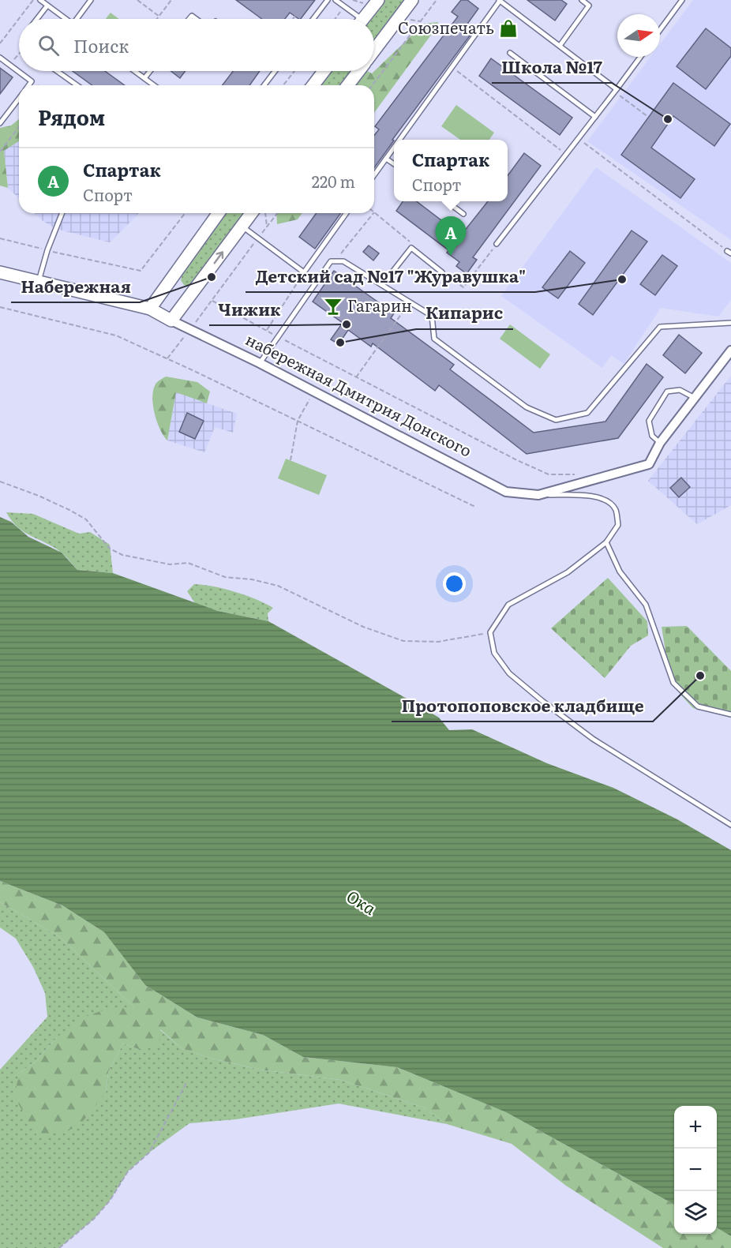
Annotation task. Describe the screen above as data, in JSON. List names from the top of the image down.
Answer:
{
  "streets": {
    "street": ["набережная Дмитрия Донского"]
  },
  "water": ["Ока"],
  "places": {
    "shop": ["Союзпечать"],
    "other": [
      "Школа №17",
      "Набережная",
      "Детский сад №17 \"Журавушка\"",
      "Чижик",
      "Кипарис",
      "Протопоповское кладбище"
    ],
    "bar": ["Гагарин"]
  },
  "north": "right",
  "page": {
    "search": "Поиск",
    "heading": "Рядом",
    "popup": ["Спартак", "Спорт"],
    "list": [
      {
        "mark": "A",
        "name": "Спартак",
        "note": "Спорт",
        "value": "220 m"
      }
    ],
    "pins": "A",
    "map_buttons": ["+", "−"]
  }
}
